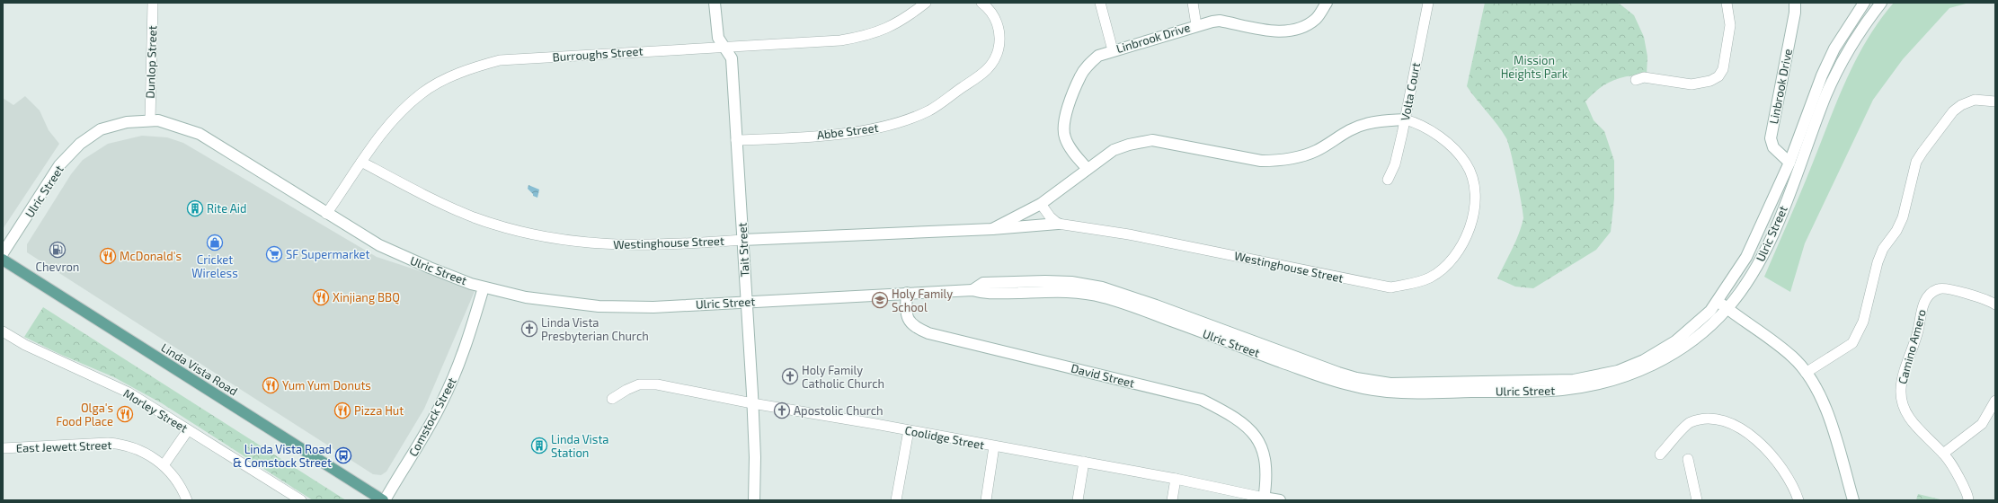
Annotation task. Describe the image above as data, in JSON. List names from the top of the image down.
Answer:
{
  "streets": {
    "main road": [
      "Linbrook Drive",
      "Ulric Street",
      "Westinghouse Street",
      "Tait Street",
      "Linda Vista Road",
      "David Street",
      "Comstock Street",
      "Coolidge Street"
    ],
    "street": [
      "Burroughs Street",
      "Dunlop Street",
      "Volta Court",
      "Abbe Street",
      "Camino Amero",
      "Morley Street",
      "East Jewett Street"
    ]
  },
  "crossings": [
    ["Linbrook Drive", "Ulric Street"],
    ["Burroughs Street", "Ulric Street"],
    ["Burroughs Street", "Westinghouse Street"],
    ["Burroughs Street", "Tait Street"],
    ["Dunlop Street", "Ulric Street"],
    ["Volta Court", "Westinghouse Street"],
    ["Abbe Street", "Tait Street"],
    ["Ulric Street", "Tait Street"],
    ["Ulric Street", "David Street"],
    ["Ulric Street", "Comstock Street"],
    ["Westinghouse Street", "Tait Street"],
    ["Tait Street", "Coolidge Street"],
    ["Linda Vista Road", "Comstock Street"],
    ["David Street", "Coolidge Street"]
  ],
  "parks": ["Mission Heights Park"],
  "places": {
    "building": ["Rite Aid", "Linda Vista Station"],
    "shop": ["Cricket Wireless"],
    "fuel station": ["Chevron"],
    "supermarket": ["SF Supermarket"],
    "restaurant": [
      "McDonald's",
      "Xinjiang BBQ",
      "Yum Yum Donuts",
      "Pizza Hut",
      "Olga's Food Place"
    ],
    "school or university": ["Holy Family School"],
    "church": ["Linda Vista Presbyterian Church", "Holy Family Catholic Church", "Apostolic Church"],
    "bus stop": ["Linda Vista Road & Comstock Street"]
  }
}
